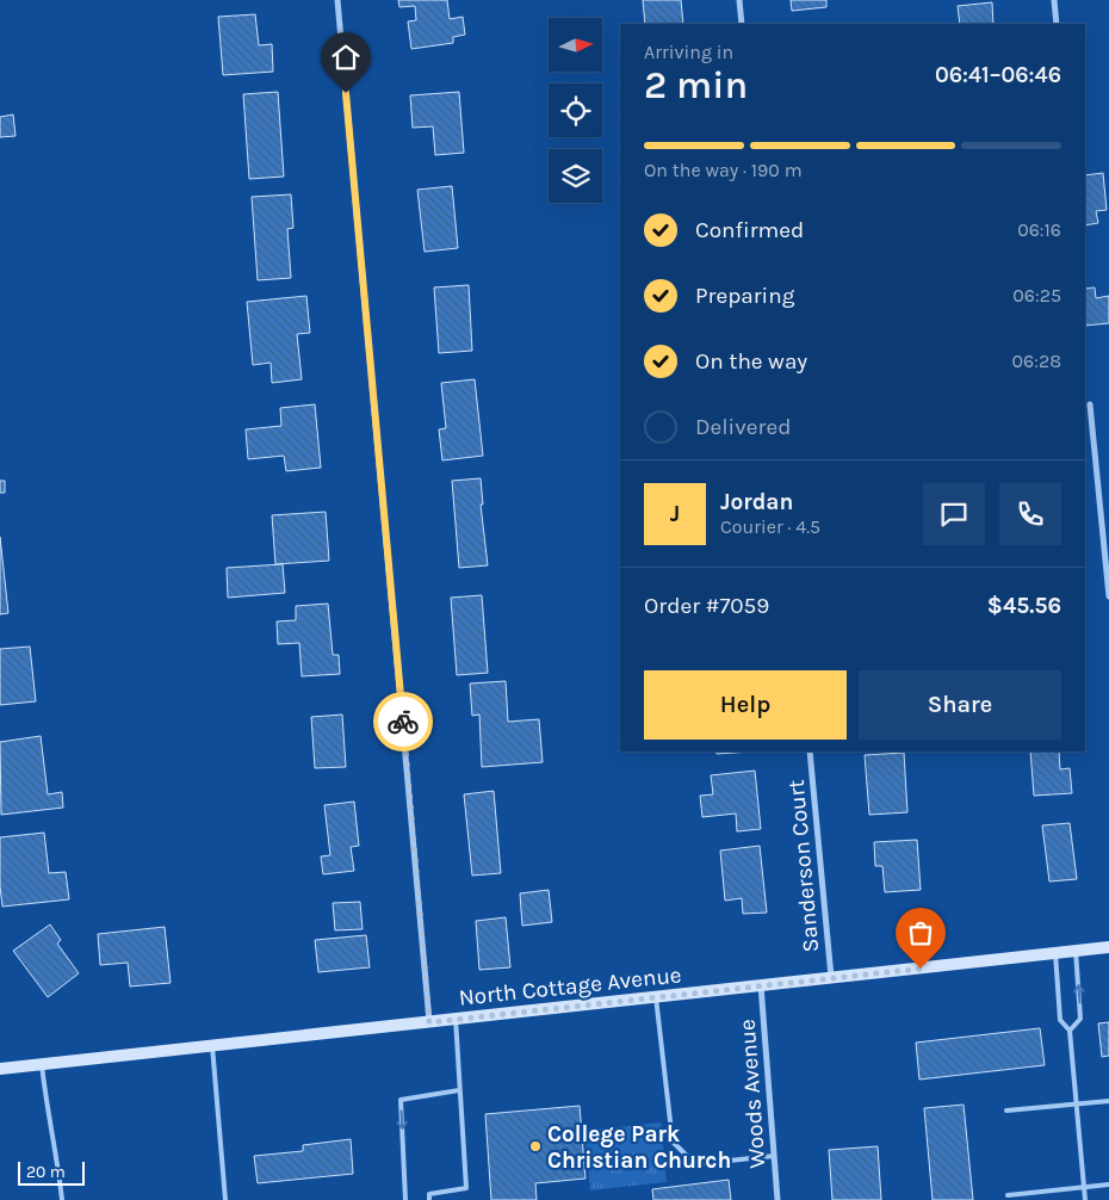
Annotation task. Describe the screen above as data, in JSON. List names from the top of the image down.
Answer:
{
  "streets": {
    "street": ["Sanderson Court", "North Cottage Avenue", "Woods Avenue"]
  },
  "crossings": [
    ["Sanderson Court", "North Cottage Avenue"],
    ["North Cottage Avenue", "Woods Avenue"]
  ],
  "places": ["College Park Christian Church"],
  "scale_bar": "20 m",
  "north": "right",
  "page": {
    "heading": ["2 min", "Arriving in", "06:41–06:46"],
    "panel": [
      "Jordan",
      "Courier · 4.5",
      "Order #7059",
      "$45.56"
    ],
    "bar": "On the way · 190 m",
    "list": [
      ["Confirmed", "06:16"],
      ["Preparing", "06:25"],
      ["On the way", "06:28"],
      "Delivered"
    ],
    "round": "J",
    "buttons": ["Help", "Share"],
    "scale": "20 m"
  }
}
